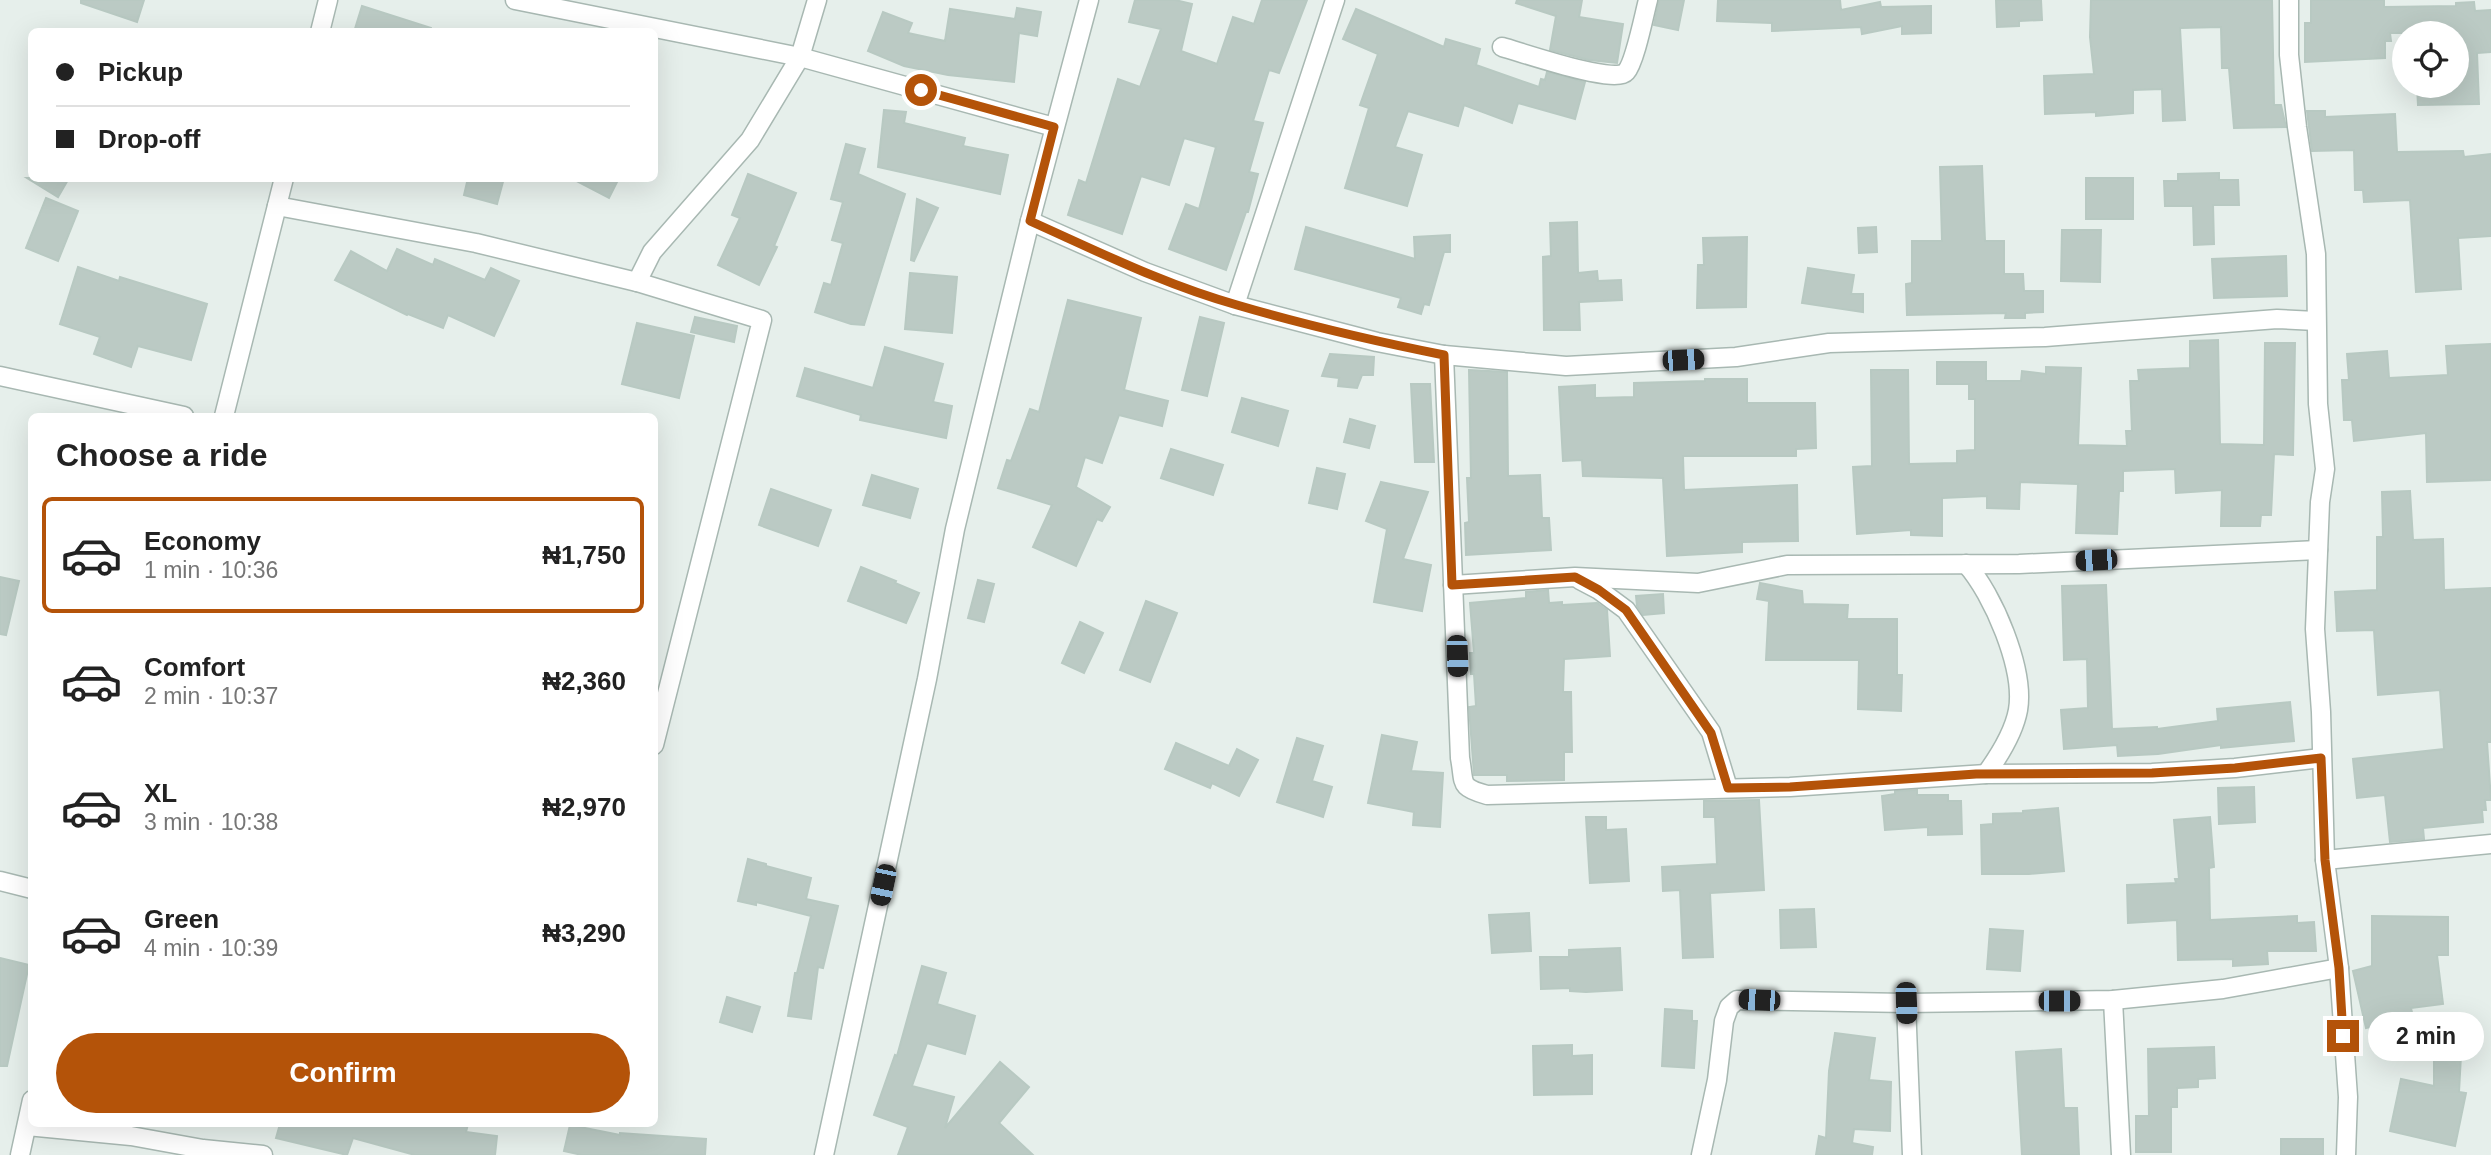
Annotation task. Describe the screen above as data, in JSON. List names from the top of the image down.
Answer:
{
  "page": {
    "banner": ["Pickup", "Drop-off"],
    "heading": "Choose a ride",
    "list": [
      {
        "name": "Economy",
        "note": "1 min · 10:36",
        "value": "₦1,750"
      },
      {
        "name": "Comfort",
        "note": "2 min · 10:37",
        "value": "₦2,360"
      },
      {
        "name": "XL",
        "note": "3 min · 10:38",
        "value": "₦2,970"
      },
      {
        "name": "Green",
        "note": "4 min · 10:39",
        "value": "₦3,290"
      }
    ],
    "bubble": "2 min",
    "buttons": "Confirm"
  }
}
